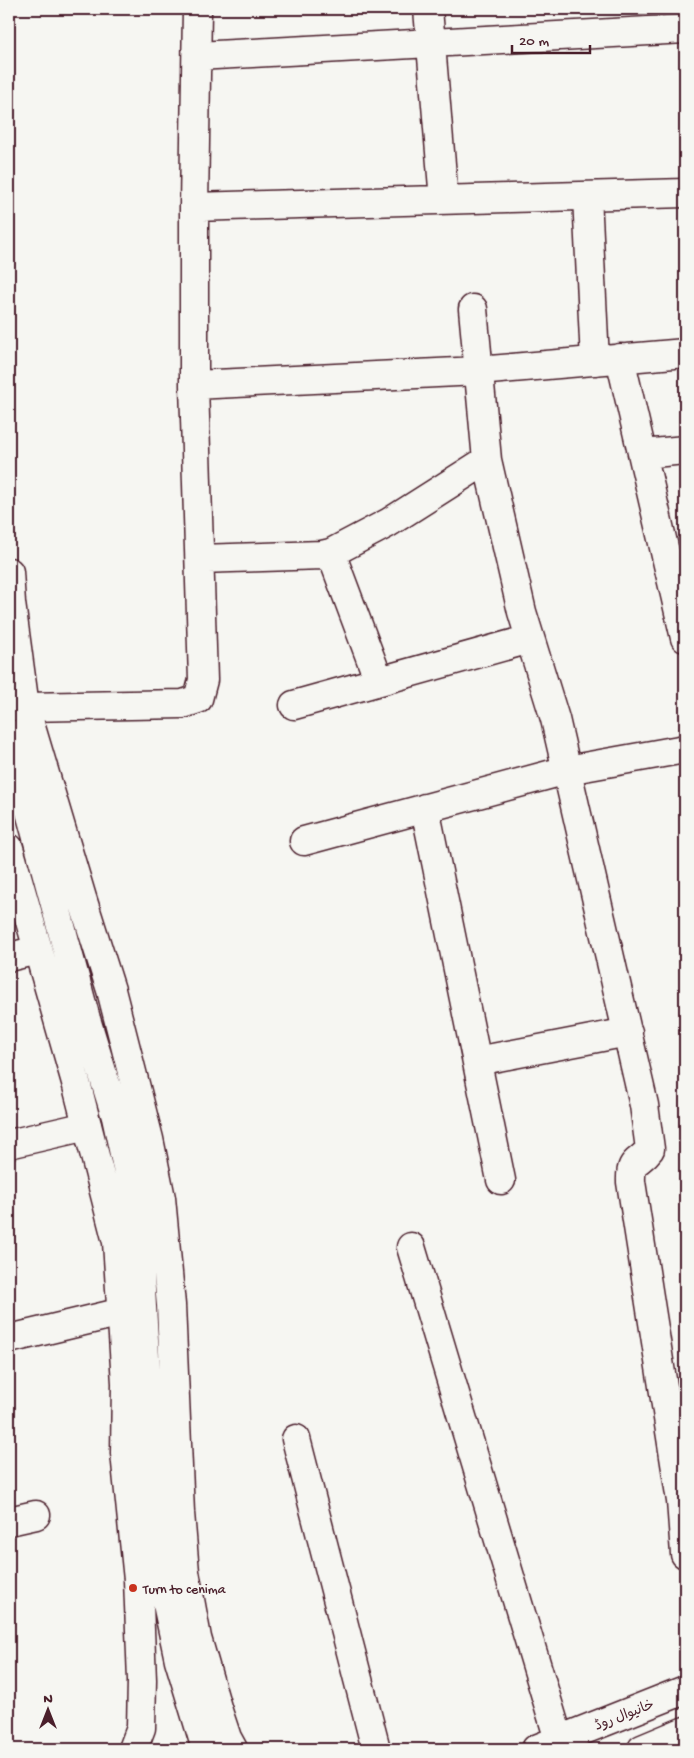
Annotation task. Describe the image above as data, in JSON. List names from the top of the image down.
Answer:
{
  "streets": {
    "street": ["خانیوال روڈ"]
  },
  "places": ["Turn to cenima"],
  "scale_bar": "20 m",
  "north": "top"
}
